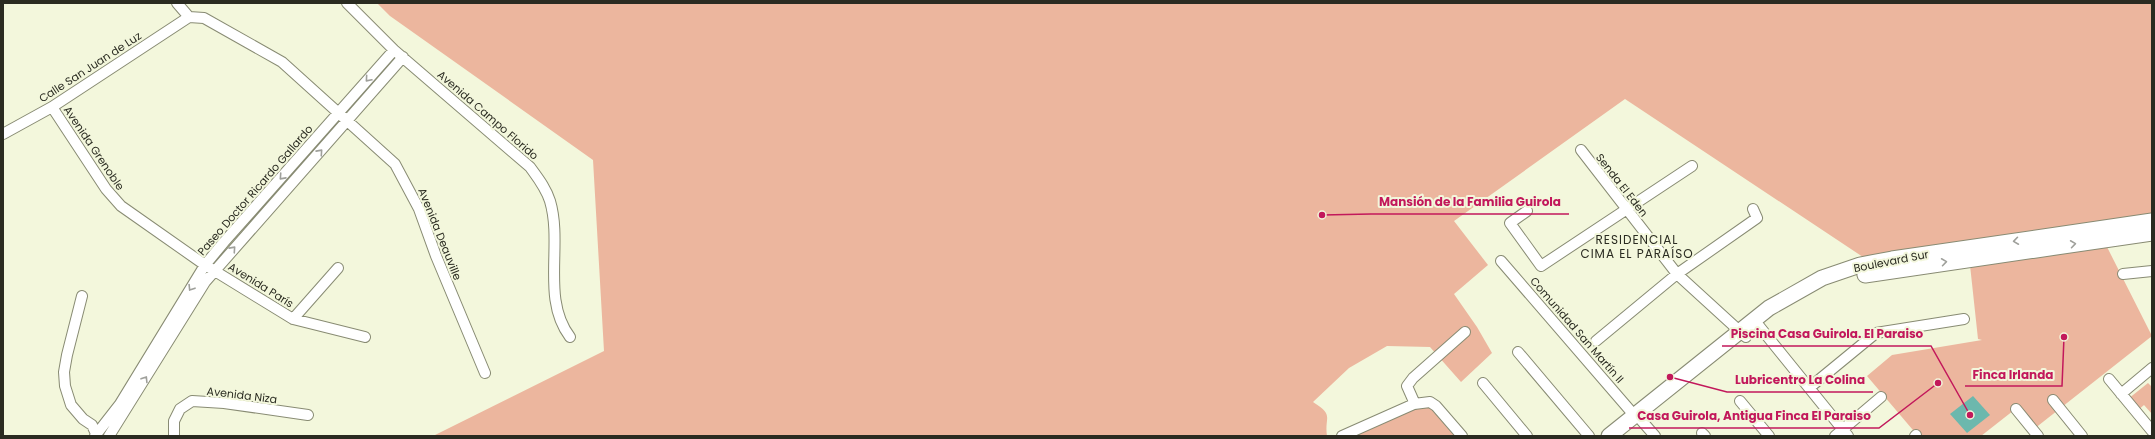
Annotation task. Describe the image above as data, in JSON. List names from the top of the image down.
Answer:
{
  "streets": {
    "highway": ["Boulevard Sur"],
    "street": [
      "Calle San Juan de Luz",
      "Avenida Campo Florido",
      "Avenida Grenoble",
      "Senda El Eden",
      "Paseo Doctor Ricardo Gallardo",
      "Avenida Deauville",
      "Avenida París",
      "Comunidad San Martín II",
      "Avenida Niza"
    ]
  },
  "crossings": [
    ["Calle San Juan de Luz", "Avenida Grenoble"],
    ["Calle San Juan de Luz", "Avenida Deauville"],
    ["Avenida Campo Florido", "Paseo Doctor Ricardo Gallardo"],
    ["Avenida Grenoble", "Paseo Doctor Ricardo Gallardo"],
    ["Avenida Grenoble", "Avenida París"],
    ["Senda El Eden", "Boulevard Sur"],
    ["Paseo Doctor Ricardo Gallardo", "Avenida Deauville"],
    ["Paseo Doctor Ricardo Gallardo", "Avenida París"],
    ["Boulevard Sur", "Comunidad San Martín II"]
  ],
  "districts": ["RESIDENCIAL CIMA EL PARAÍSO"],
  "places": [
    "Mansión de la Familia Guirola",
    "Finca Irlanda",
    "Lubricentro La Colina",
    "Casa Guirola, Antigua Finca El Paraiso",
    "Piscina Casa Guirola. El Paraiso"
  ]
}
